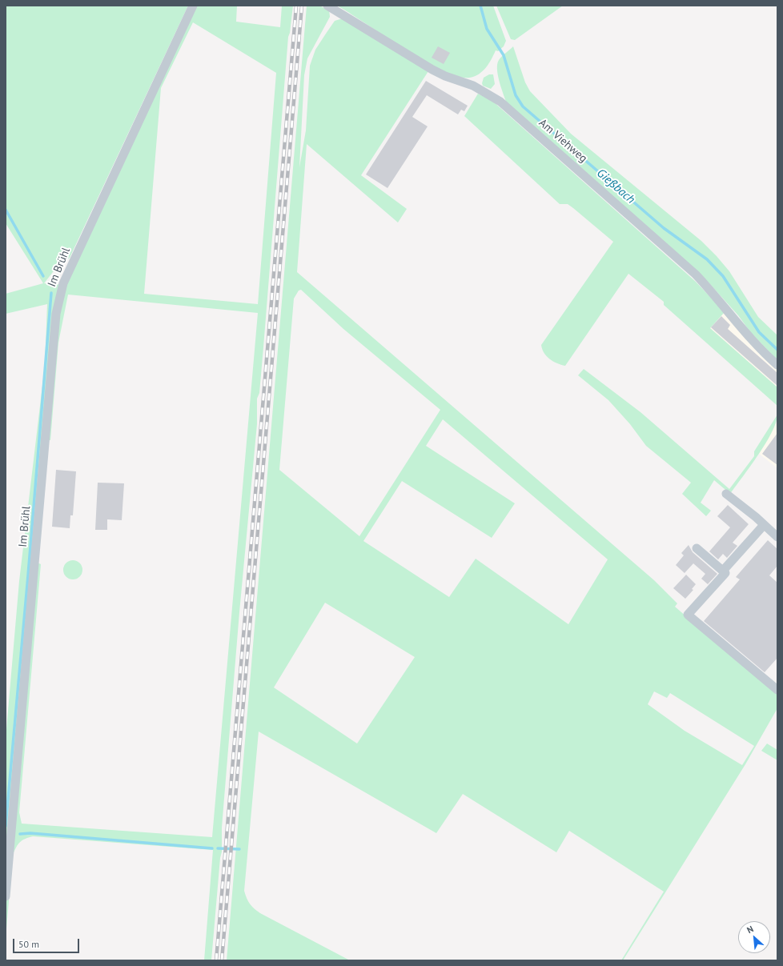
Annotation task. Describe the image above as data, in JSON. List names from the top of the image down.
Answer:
{
  "streets": {
    "street": ["Am Viehweg", "Im Brühl"]
  },
  "water": ["Gießbach"],
  "scale_bar": "50 m",
  "north": "top left"
}
